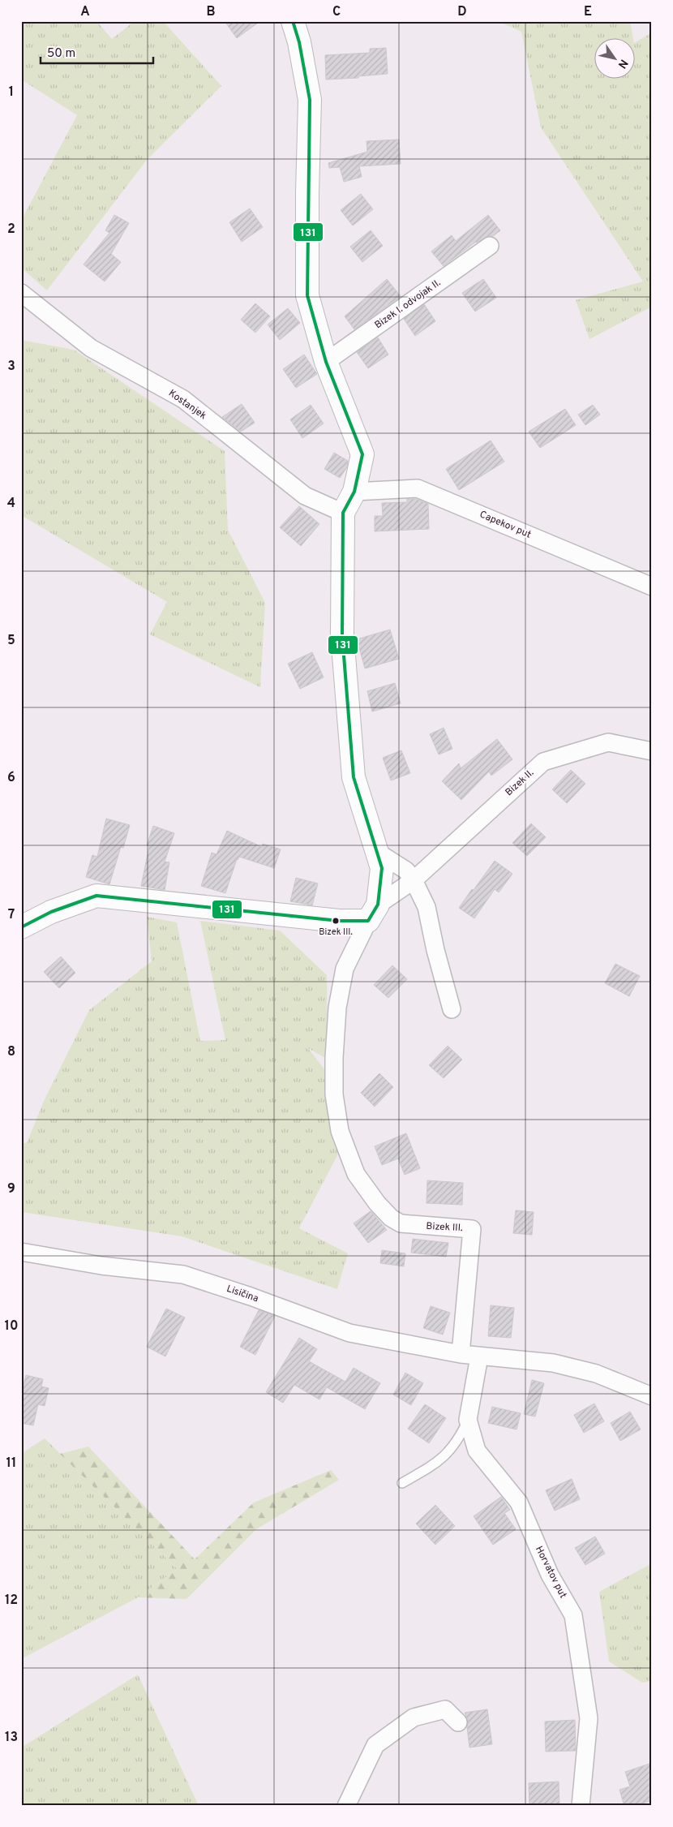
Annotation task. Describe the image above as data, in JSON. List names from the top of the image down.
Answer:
{
  "streets": {
    "street": [
      "Bizek I. odvojak II.",
      "Kostanjek",
      "Capekov put",
      "Bizek II.",
      "Bizek III.",
      "Lisičina",
      "Horvatov put"
    ]
  },
  "crossings": [
    ["Bizek II.", "Bizek III."],
    ["Bizek III.", "Lisičina"]
  ],
  "places": ["Bizek III."],
  "lines": ["transit line 131"],
  "scale_bar": "50 m",
  "north": "bottom right",
  "grid": {
    "columns": [
      "A",
      "B",
      "C",
      "D",
      "E"
    ],
    "rows": [
      "1",
      "2",
      "3",
      "4",
      "5",
      "6",
      "7",
      "8",
      "9",
      "10",
      "11",
      "12",
      "13"
    ]
  }
}
